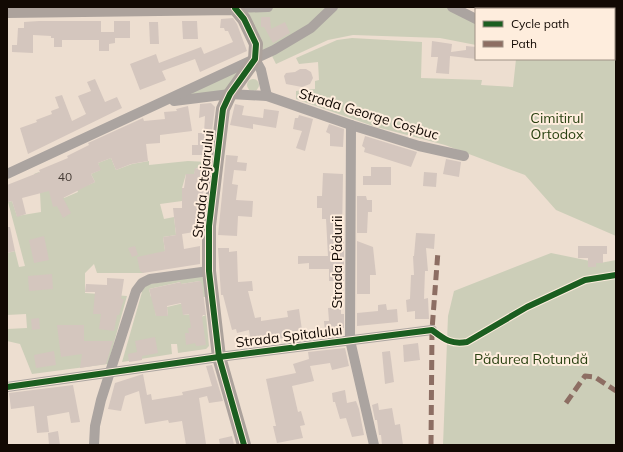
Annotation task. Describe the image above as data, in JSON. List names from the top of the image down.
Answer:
{
  "streets": {
    "street": [
      "Strada George Coșbuc",
      "Strada Stejarului",
      "Strada Pădurii",
      "Strada Spitalului"
    ]
  },
  "crossings": [
    ["Strada George Coșbuc", "Strada Stejarului"],
    ["Strada George Coșbuc", "Strada Pădurii"],
    ["Strada Stejarului", "Strada Spitalului"],
    ["Strada Pădurii", "Strada Spitalului"]
  ],
  "parks": ["Cimitirul Ortodox", "Pădurea Rotundă"],
  "house_numbers": ["40"],
  "legend": ["Cycle path", "Path"]
}
